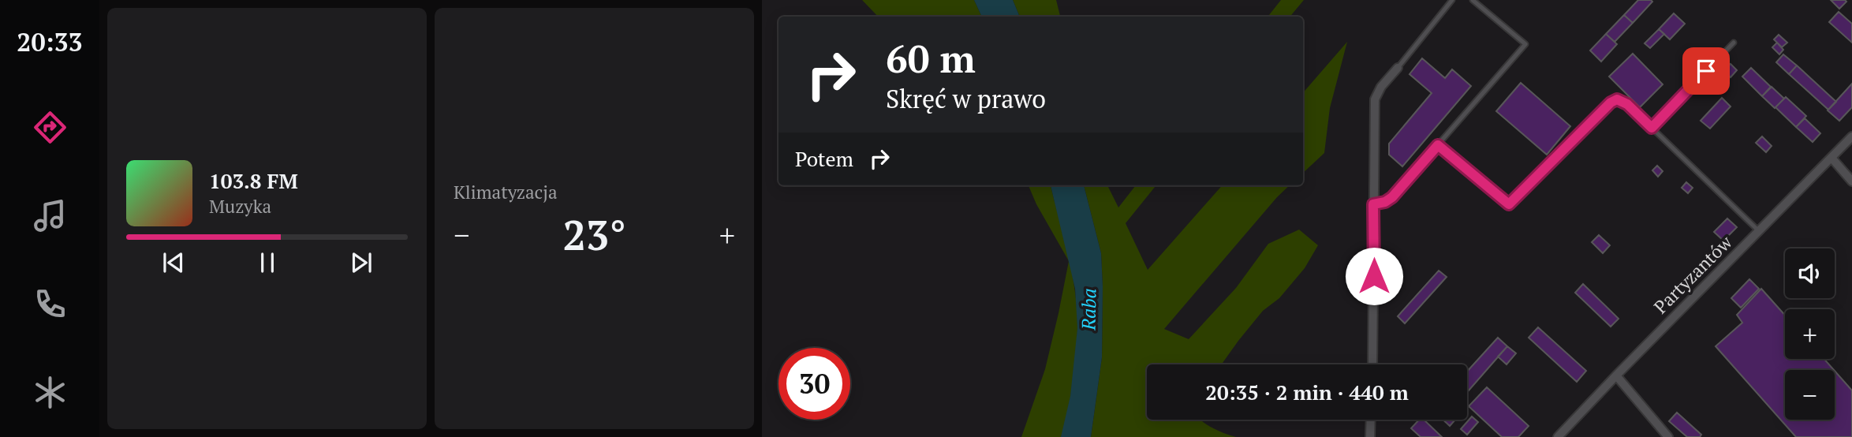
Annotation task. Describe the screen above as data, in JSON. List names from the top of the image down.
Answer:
{
  "streets": {
    "street": ["Partyzantów"]
  },
  "water": ["Raba"],
  "page": {
    "tabs": "20:33",
    "tile": "Klimatyzacja",
    "turn": ["60 m", "Skręć w prawo"],
    "then": "Potem",
    "song": ["103.8 FM", "Muzyka"],
    "heat": ["−", "23°", "+"],
    "map_buttons": ["+", "−"],
    "limit": "30",
    "trip": "20:35 · 2 min · 440 m"
  }
}
